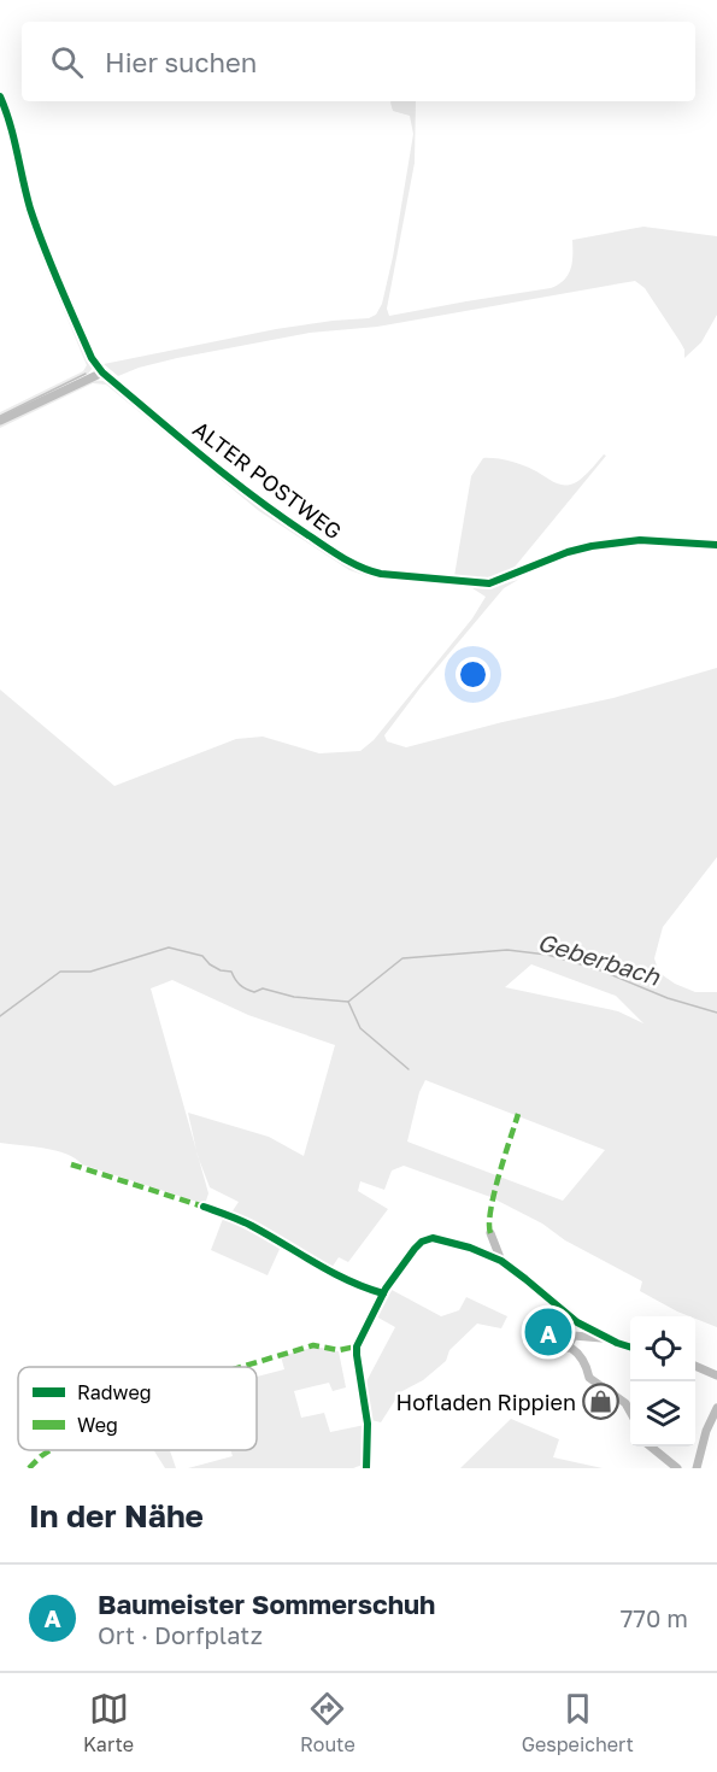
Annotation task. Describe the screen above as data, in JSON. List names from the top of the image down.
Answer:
{
  "streets": {
    "street": ["ALTER POSTWEG"]
  },
  "water": ["Geberbach"],
  "places": {
    "shop": ["Hofladen Rippien"]
  },
  "legend": ["Radweg", "Weg"],
  "page": {
    "search": "Hier suchen",
    "pins": "A",
    "heading": "In der Nähe",
    "list": [
      {
        "mark": "A",
        "name": "Baumeister Sommerschuh",
        "note": "Ort · Dorfplatz",
        "value": "770 m"
      }
    ],
    "nav": ["Karte", "Route", "Gespeichert"]
  }
}
